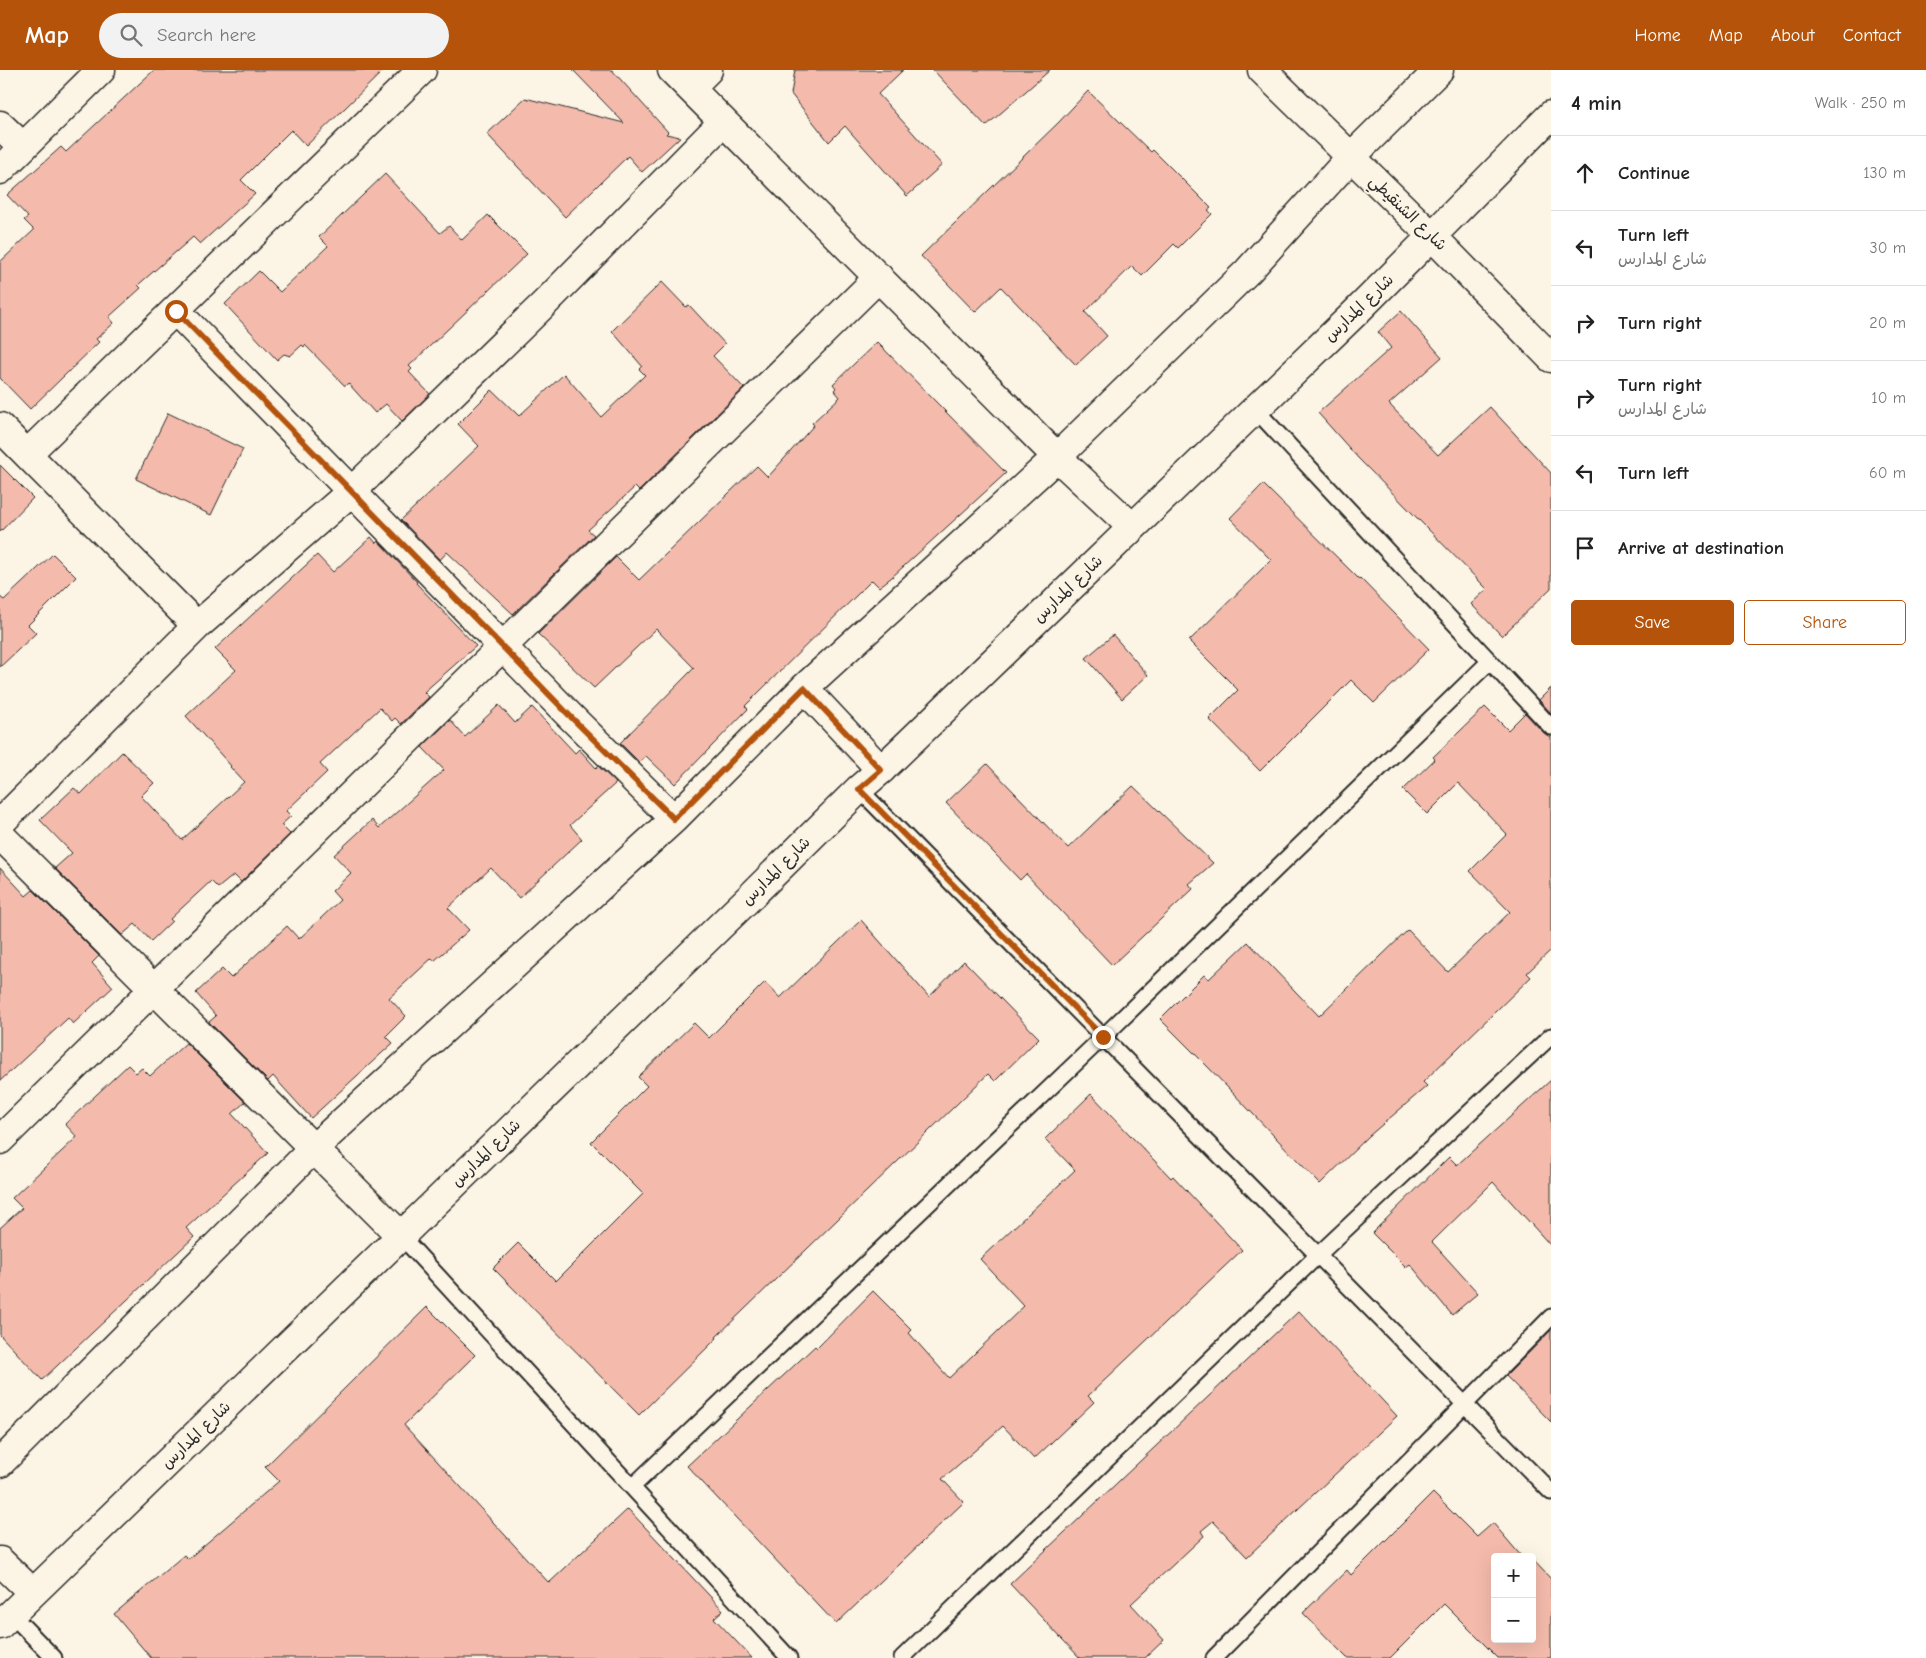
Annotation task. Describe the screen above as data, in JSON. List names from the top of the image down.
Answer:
{
  "streets": {
    "street": ["شارع الشنقيطي", "شارع المدارس"]
  },
  "crossings": [
    ["شارع الشنقيطي", "شارع المدارس"]
  ],
  "page": {
    "header": "Map",
    "search": "Search here",
    "nav": [
      "Home",
      "Map",
      "About",
      "Contact"
    ],
    "heading": ["4 min", "Walk · 250 m"],
    "list": [
      ["Continue", "130 m"],
      ["Turn left", "شارع المدارس", "30 m"],
      ["Turn right", "20 m"],
      ["Turn right", "شارع المدارس", "10 m"],
      ["Turn left", "60 m"],
      "Arrive at destination"
    ],
    "buttons": ["Save", "Share"],
    "map_buttons": ["+", "−"]
  }
}
